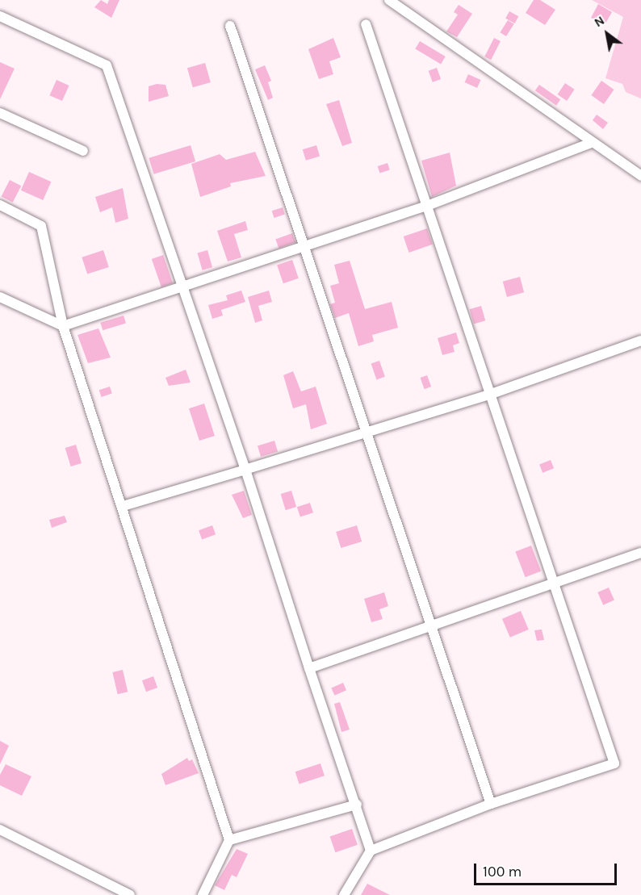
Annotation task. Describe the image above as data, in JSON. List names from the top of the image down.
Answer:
{
  "scale_bar": "100 m",
  "north": "top left"
}
